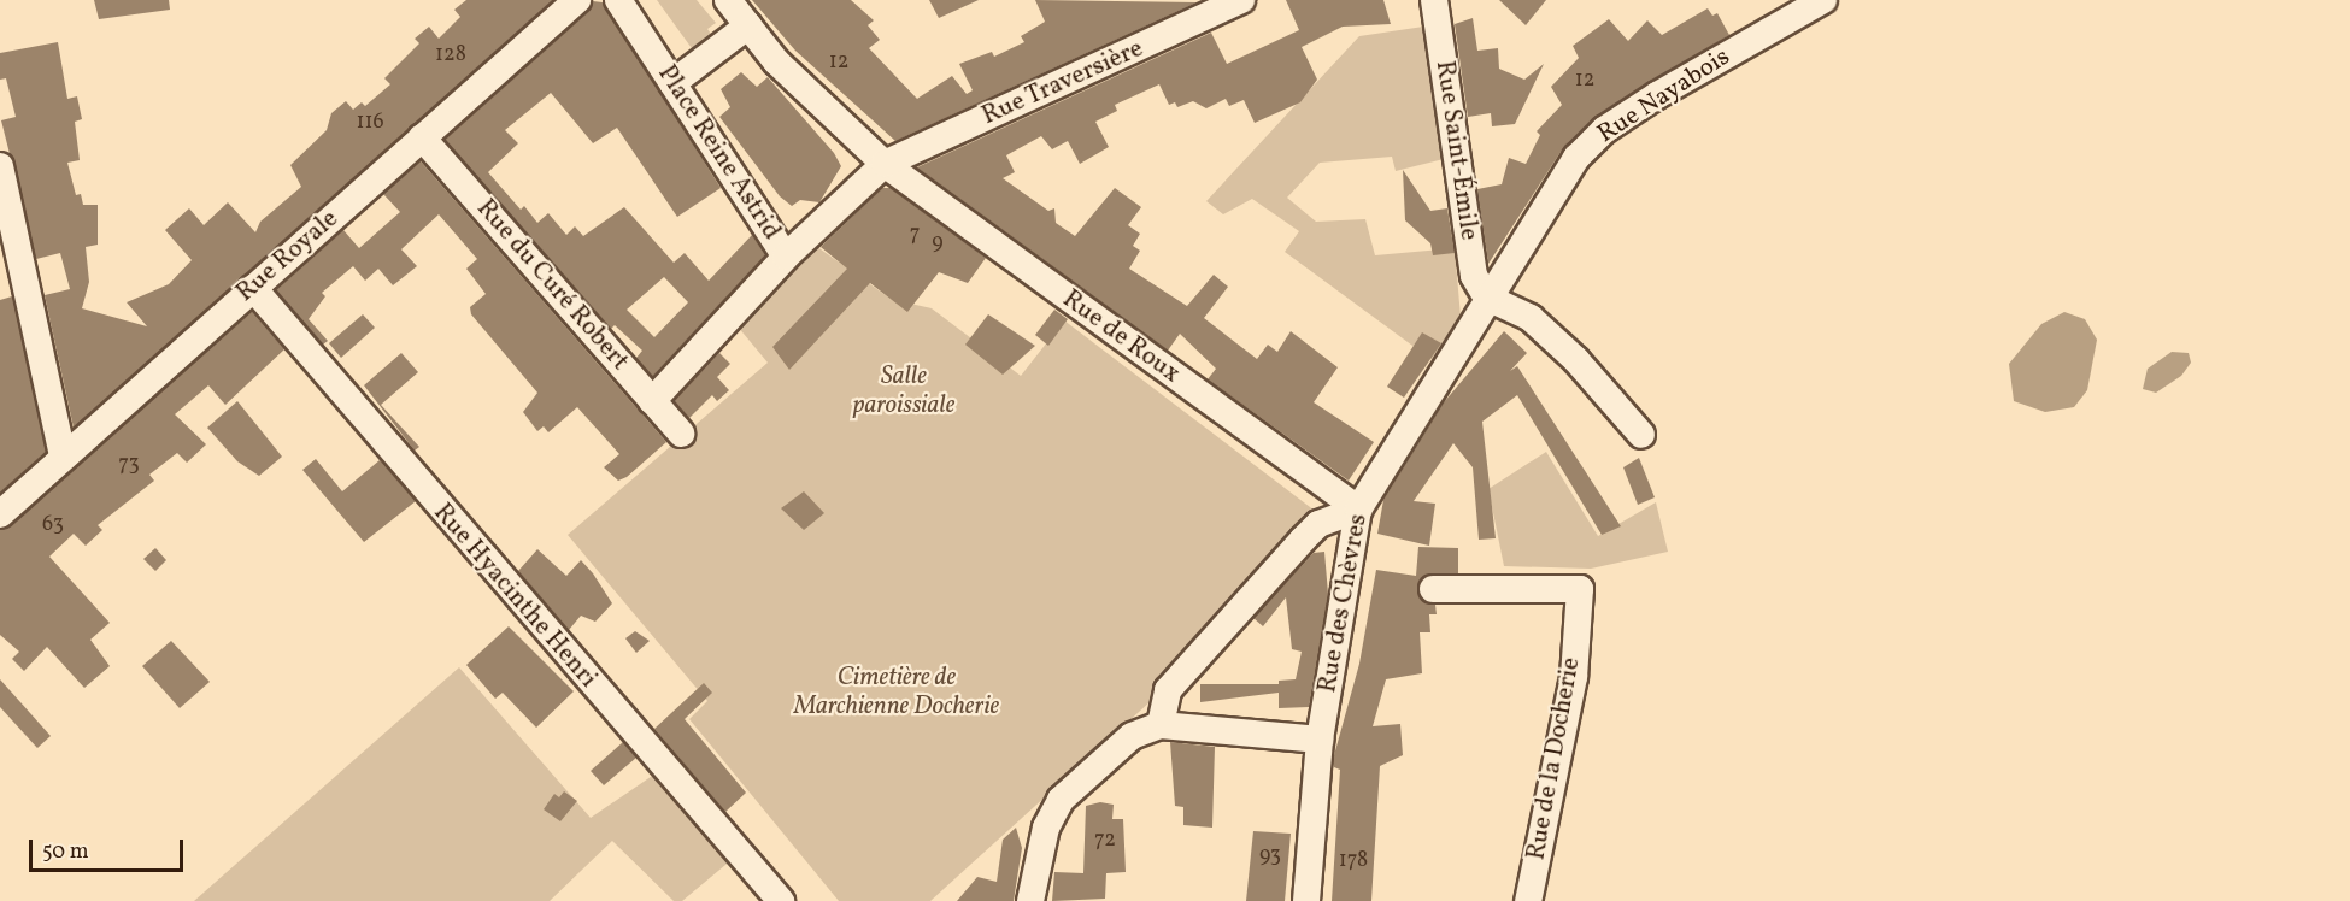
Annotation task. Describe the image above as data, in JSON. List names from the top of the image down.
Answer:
{
  "streets": {
    "street": [
      "Rue Traversière",
      "Rue Nayabois",
      "Rue Saint-Émile",
      "Place Reine Astrid",
      "Rue Royale",
      "Rue du Curé Robert",
      "Rue de Roux",
      "Rue Hyacinthe Henri",
      "Rue des Chèvres",
      "Rue de la Docherie"
    ]
  },
  "crossings": [
    ["Rue Traversière", "Place Reine Astrid"],
    ["Rue Traversière", "Rue de Roux"],
    ["Rue Nayabois", "Rue Saint-Émile"],
    ["Rue Nayabois", "Rue des Chèvres"],
    ["Rue Saint-Émile", "Rue des Chèvres"],
    ["Place Reine Astrid", "Rue de Roux"],
    ["Rue Royale", "Rue du Curé Robert"],
    ["Rue Royale", "Rue Hyacinthe Henri"],
    ["Rue de Roux", "Rue des Chèvres"]
  ],
  "parks": ["Salle paroissiale", "Cimetière de Marchienne Docherie"],
  "house_numbers": [
    "128",
    "12",
    "12",
    "116",
    "7",
    "9",
    "73",
    "63",
    "72",
    "93",
    "178"
  ],
  "scale_bar": "50 m"
}
